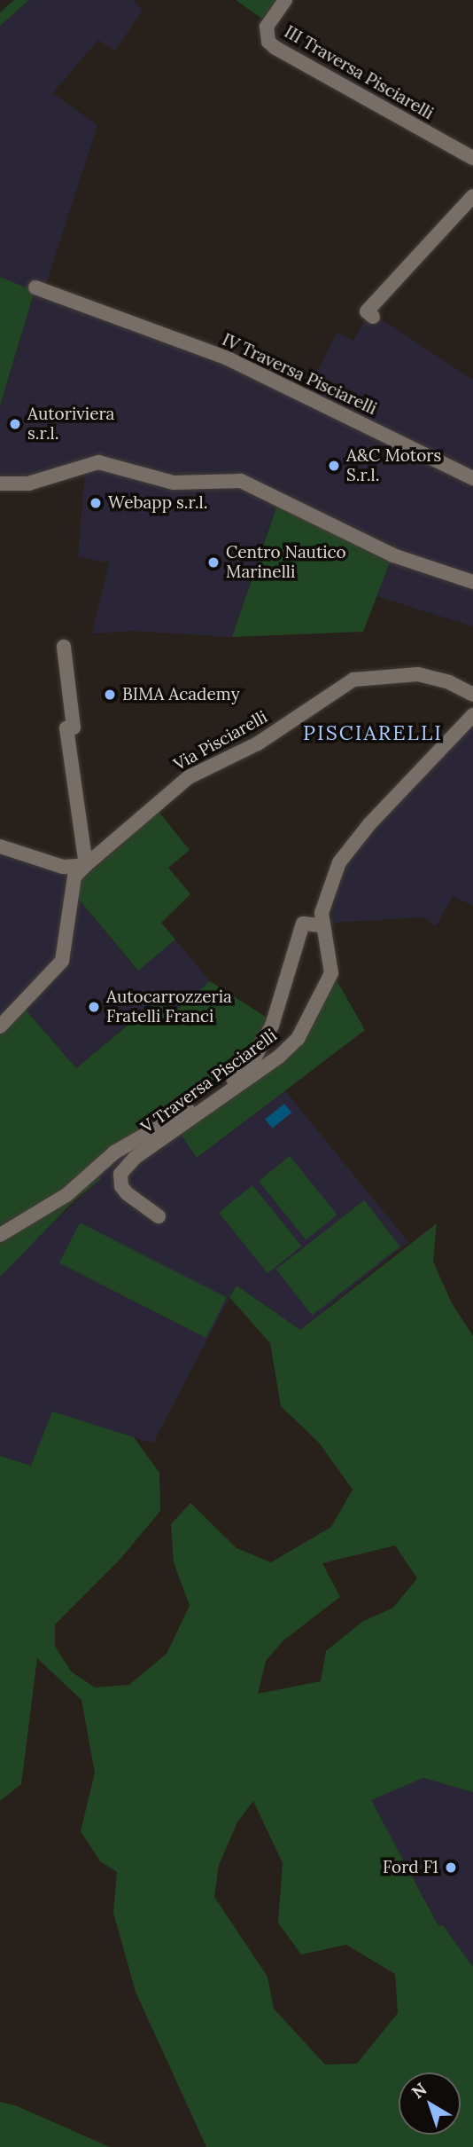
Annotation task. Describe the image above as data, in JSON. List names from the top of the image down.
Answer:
{
  "streets": {
    "street": [
      "III Traversa Pisciarelli",
      "IV Traversa Pisciarelli",
      "Via Pisciarelli",
      "V Traversa Pisciarelli"
    ]
  },
  "districts": ["PISCIARELLI"],
  "places": [
    "Autoriviera s.r.l.",
    "A&C Motors S.r.l.",
    "Webapp s.r.l.",
    "Centro Nautico Marinelli",
    "BIMA Academy",
    "Autocarrozzeria Fratelli Franci",
    "Ford F1"
  ],
  "north": "top left"
}
